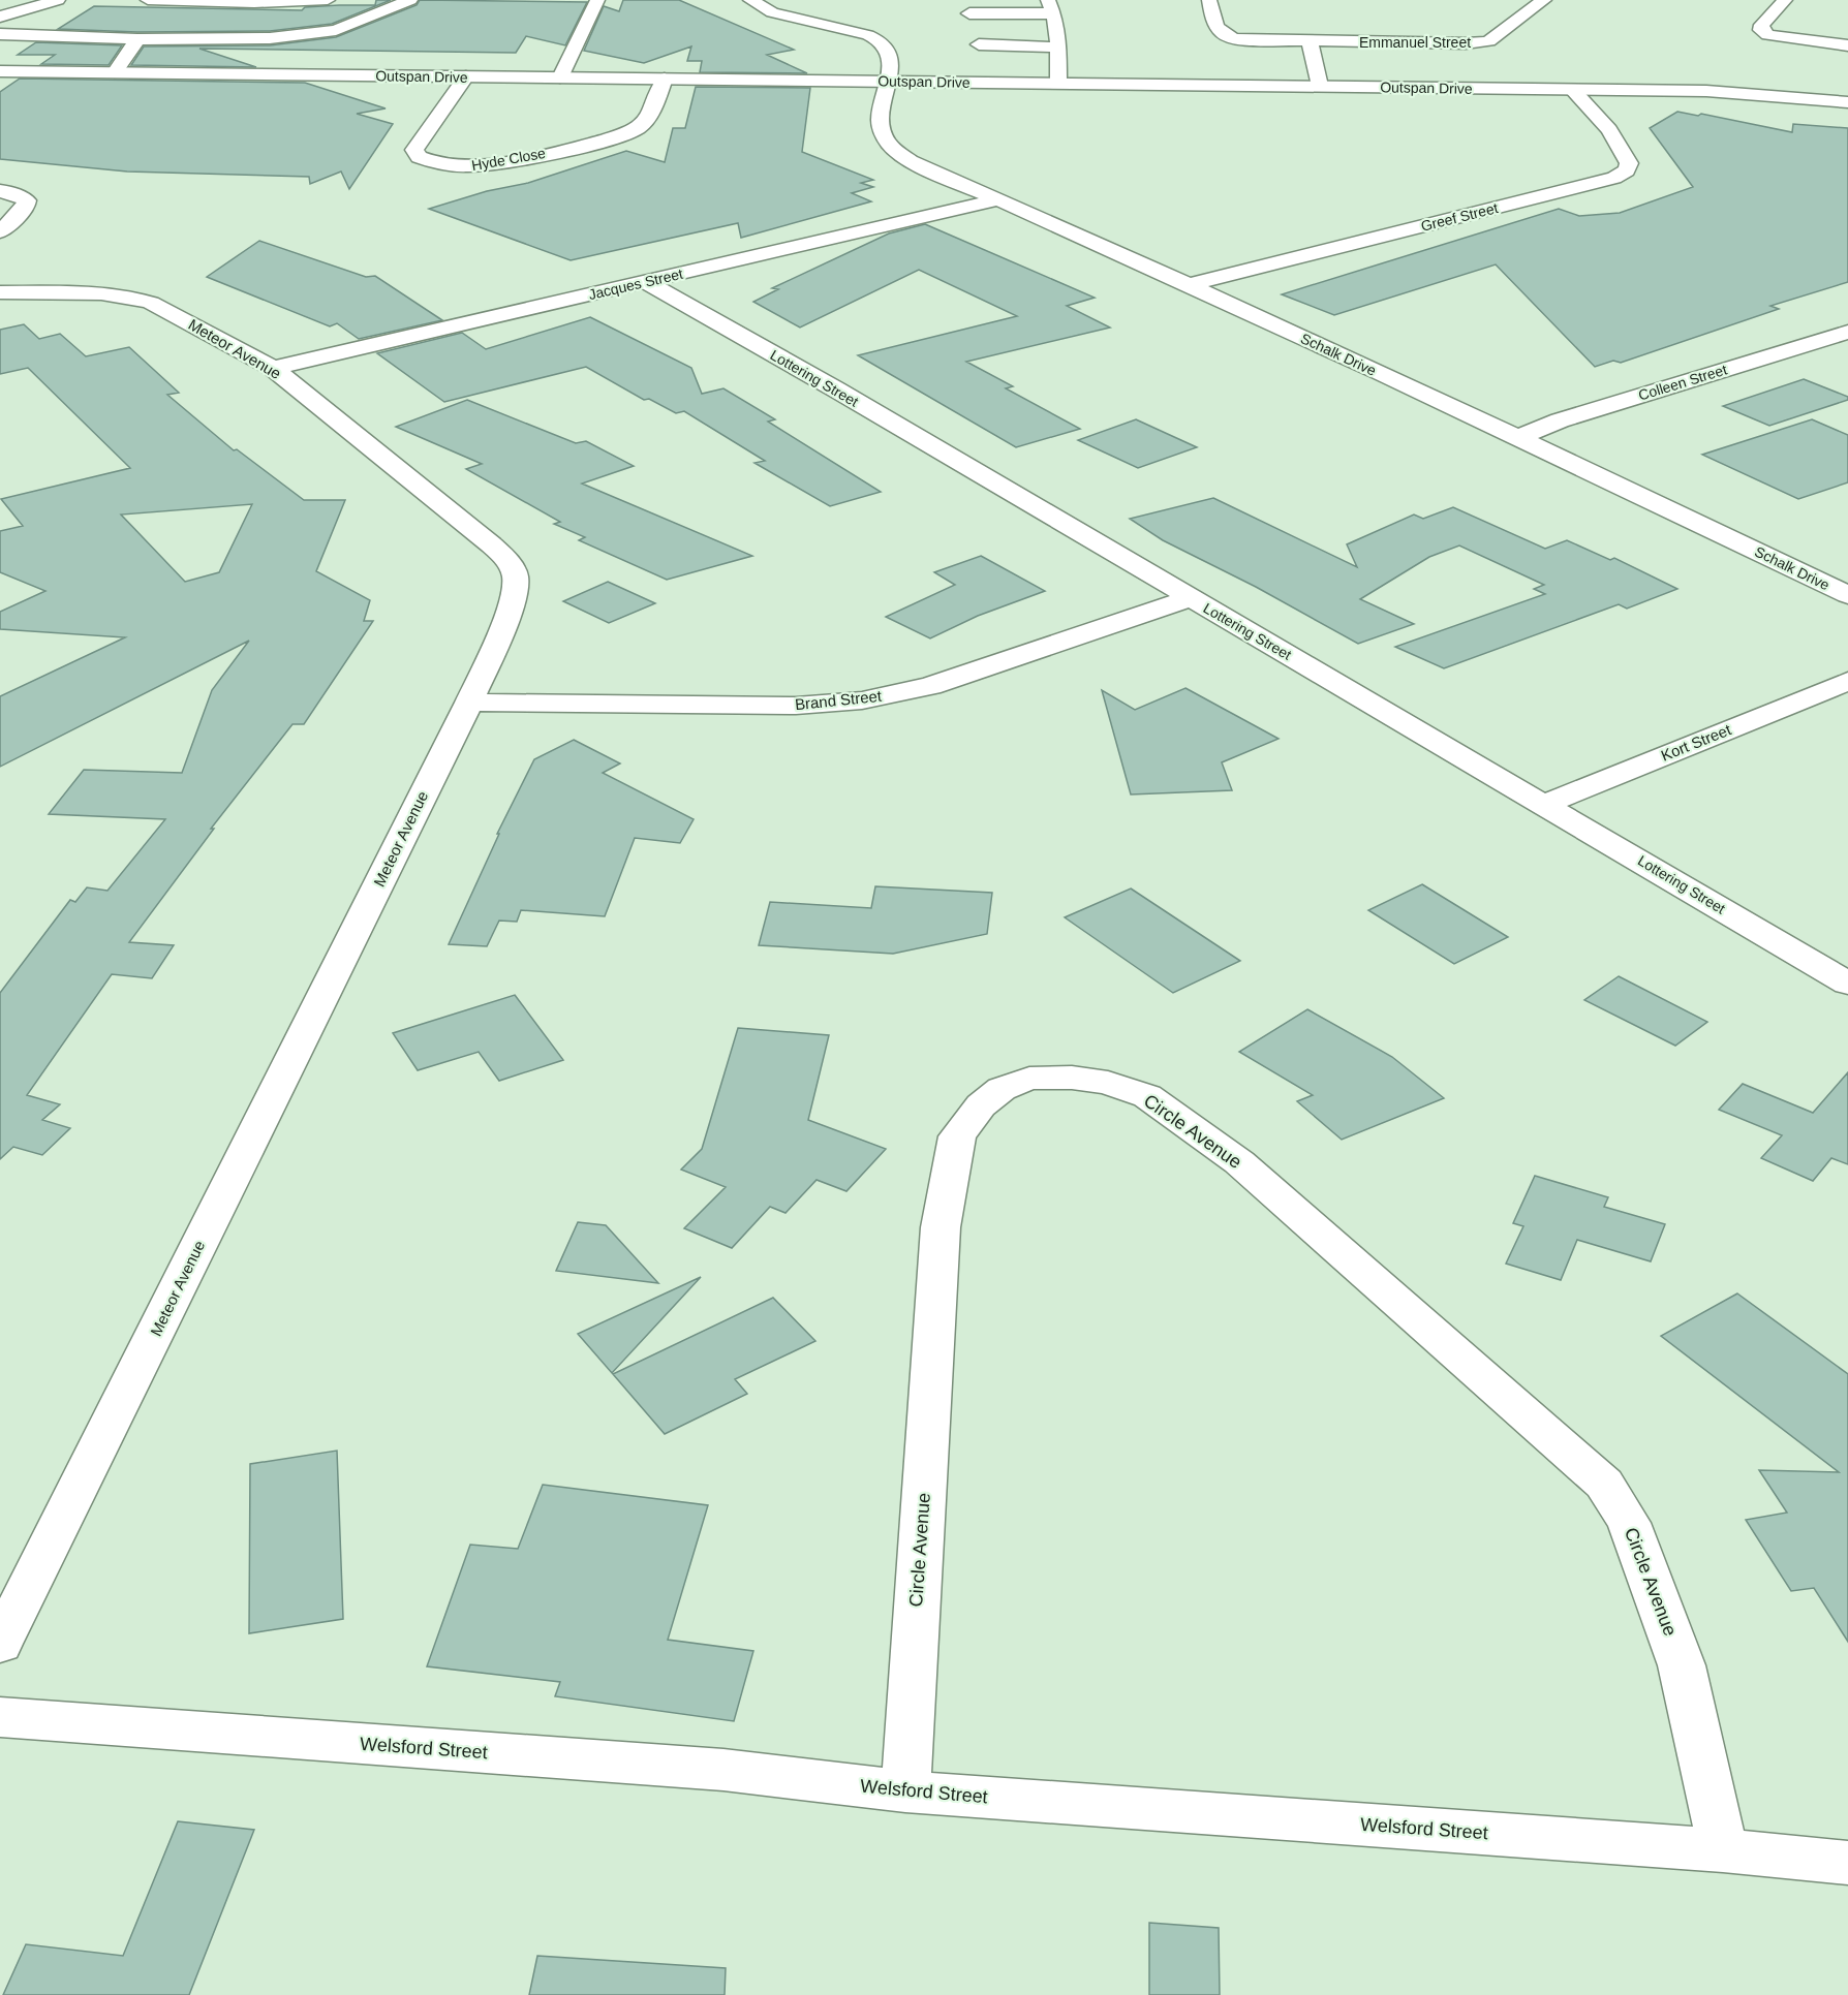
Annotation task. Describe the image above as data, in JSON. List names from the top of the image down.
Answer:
{
  "streets": {
    "street": [
      "Emmanuel Street",
      "Outspan Drive",
      "Hyde Close",
      "Greef Street",
      "Jacques Street",
      "Meteor Avenue",
      "Schalk Drive",
      "Lottering Street",
      "Colleen Street",
      "Brand Street",
      "Kort Street",
      "Circle Avenue",
      "Welsford Street"
    ]
  },
  "crossings": [
    ["Outspan Drive", "Hyde Close"],
    ["Outspan Drive", "Greef Street"],
    ["Outspan Drive", "Schalk Drive"],
    ["Greef Street", "Schalk Drive"],
    ["Jacques Street", "Meteor Avenue"],
    ["Jacques Street", "Schalk Drive"],
    ["Jacques Street", "Lottering Street"],
    ["Meteor Avenue", "Brand Street"],
    ["Schalk Drive", "Colleen Street"],
    ["Lottering Street", "Brand Street"],
    ["Lottering Street", "Kort Street"],
    ["Circle Avenue", "Welsford Street"]
  ]
}
